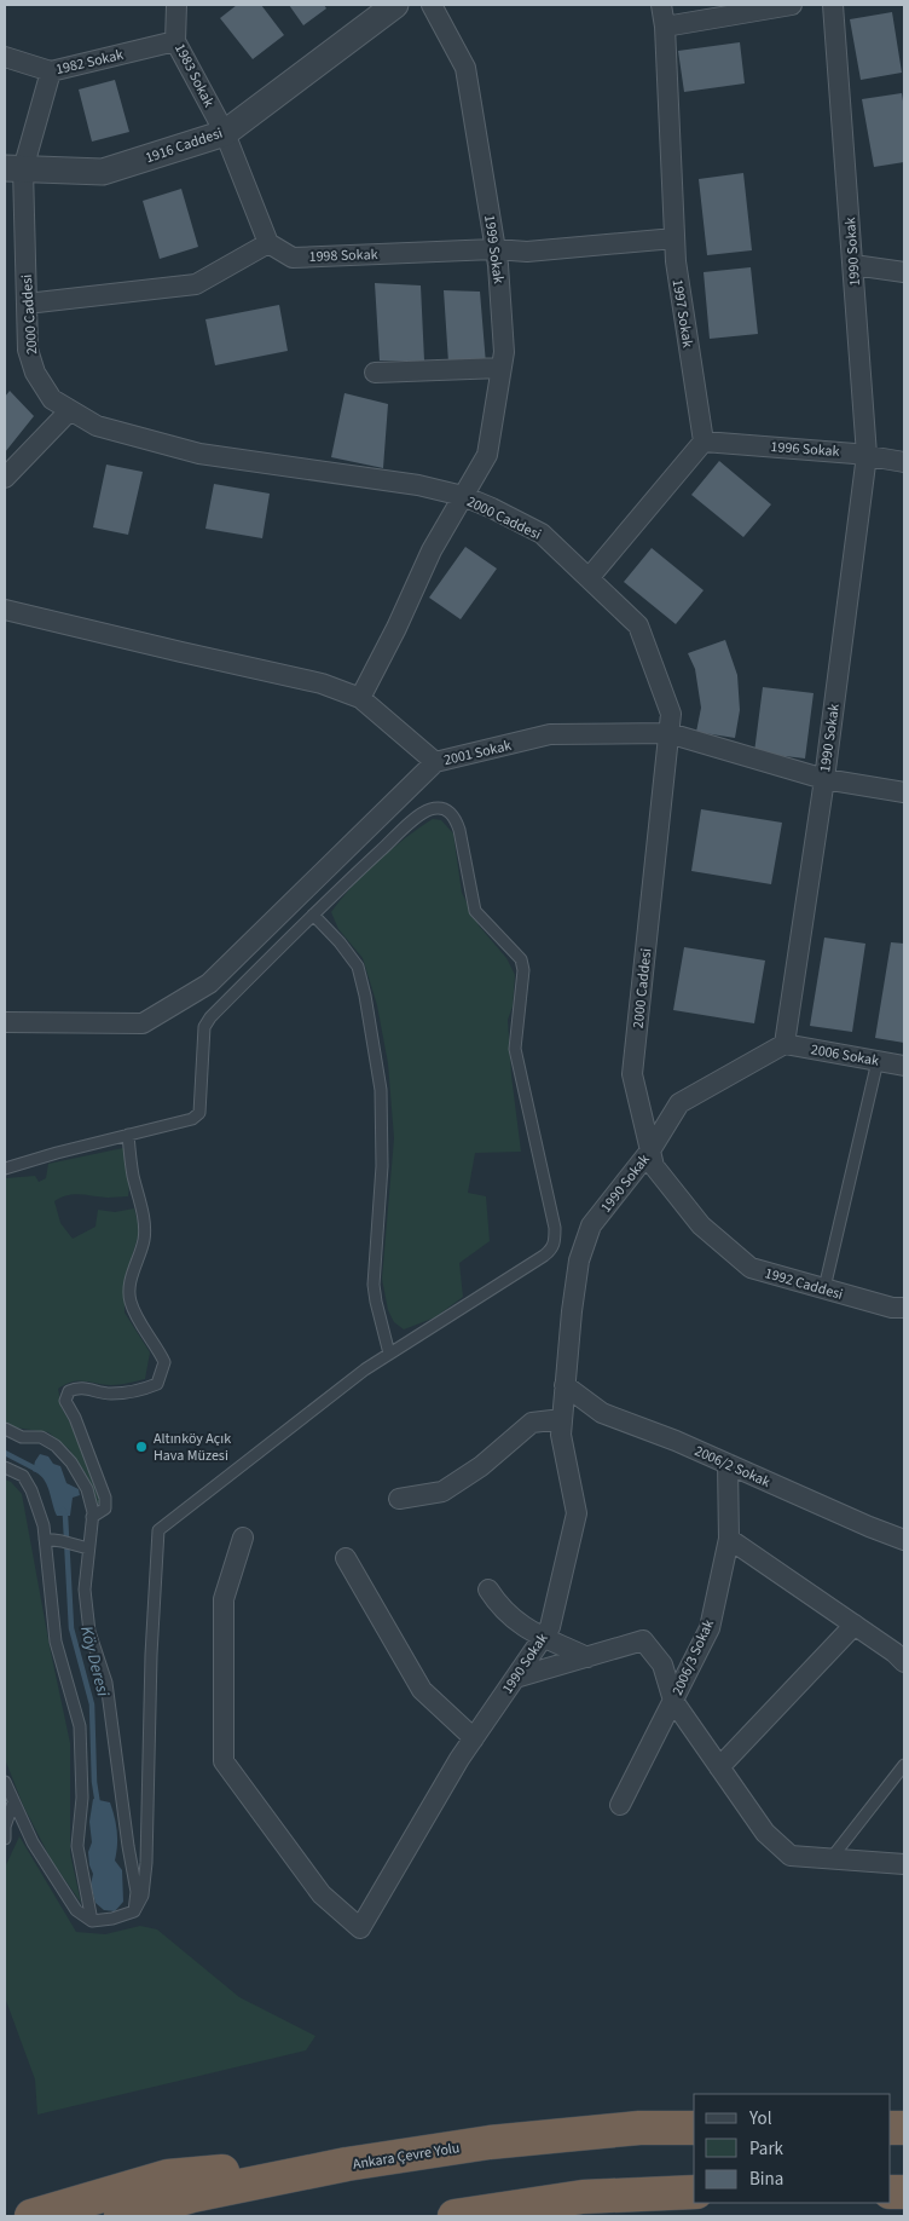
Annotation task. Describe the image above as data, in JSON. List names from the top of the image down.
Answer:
{
  "streets": {
    "highway": ["Ankara Çevre Yolu"],
    "street": [
      "1982 Sokak",
      "1983 Sokak",
      "1916 Caddesi",
      "1999 Sokak",
      "1990 Sokak",
      "1998 Sokak",
      "1997 Sokak",
      "2000 Caddesi",
      "1996 Sokak",
      "2001 Sokak",
      "2006 Sokak",
      "1992 Caddesi",
      "2006/2 Sokak",
      "2006/3 Sokak"
    ]
  },
  "crossings": [
    ["1982 Sokak", "1983 Sokak"],
    ["1982 Sokak", "2000 Caddesi"],
    ["1983 Sokak", "1916 Caddesi"],
    ["1983 Sokak", "1998 Sokak"],
    ["1916 Caddesi", "2000 Caddesi"],
    ["1999 Sokak", "1998 Sokak"],
    ["1999 Sokak", "2000 Caddesi"],
    ["1999 Sokak", "2001 Sokak"],
    ["1990 Sokak", "2000 Caddesi"],
    ["1990 Sokak", "1996 Sokak"],
    ["1990 Sokak", "2001 Sokak"],
    ["1990 Sokak", "2006 Sokak"],
    ["1990 Sokak", "1992 Caddesi"],
    ["1990 Sokak", "2006/2 Sokak"],
    ["1998 Sokak", "1997 Sokak"],
    ["1997 Sokak", "1996 Sokak"],
    ["2000 Caddesi", "2001 Sokak"],
    ["2000 Caddesi", "1992 Caddesi"],
    ["2006/2 Sokak", "2006/3 Sokak"]
  ],
  "water": ["Köy Deresi"],
  "places": ["Altınköy Açık Hava Müzesi"],
  "legend": ["Yol", "Park", "Bina"]
}
